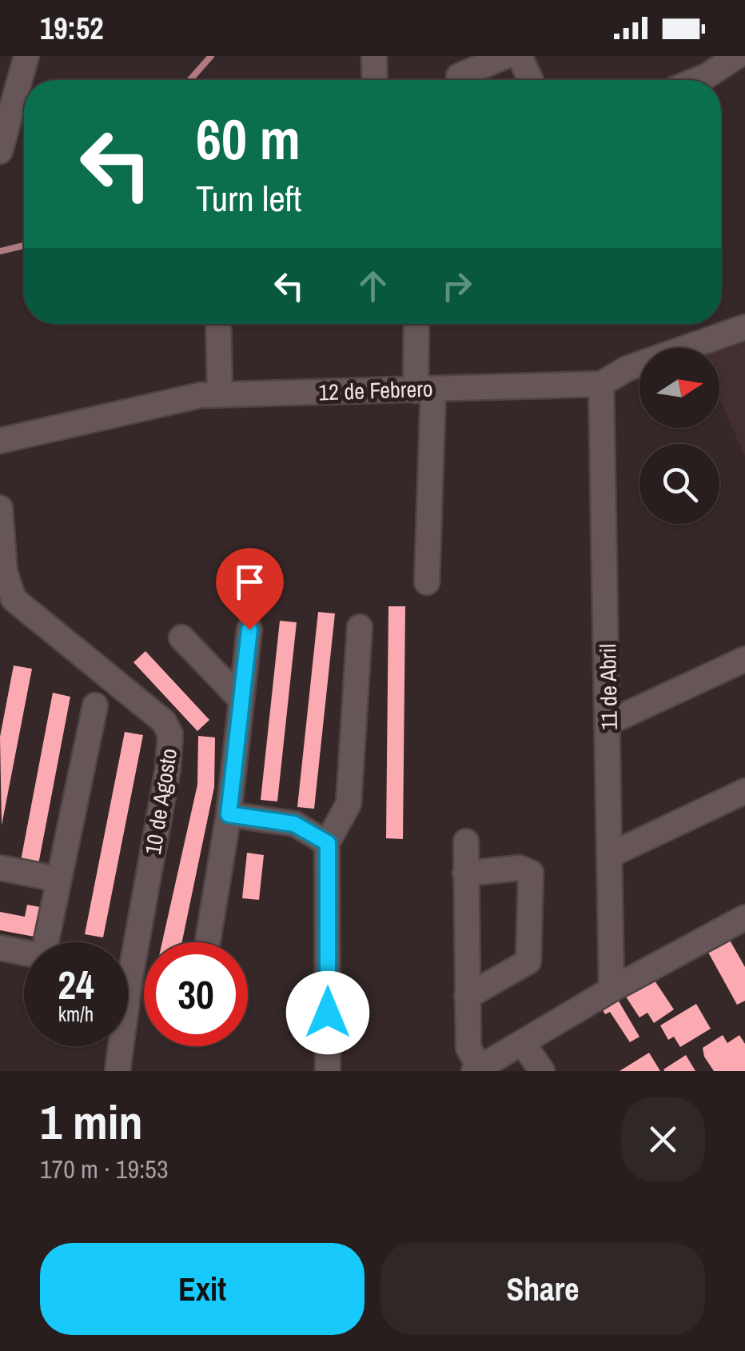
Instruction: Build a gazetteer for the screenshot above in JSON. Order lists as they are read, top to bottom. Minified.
{"streets":{"street":["12 de Febrero","11 de Abril","10 de Agosto"]},"crossings":[["12 de Febrero","11 de Abril"]],"north":"right","page":{"status":"19:52","turn":["60 m","Turn left"],"speed":"24 km/h","limit":"30","heading":["1 min","170 m · 19:53"],"buttons":["Exit","Share"]}}
